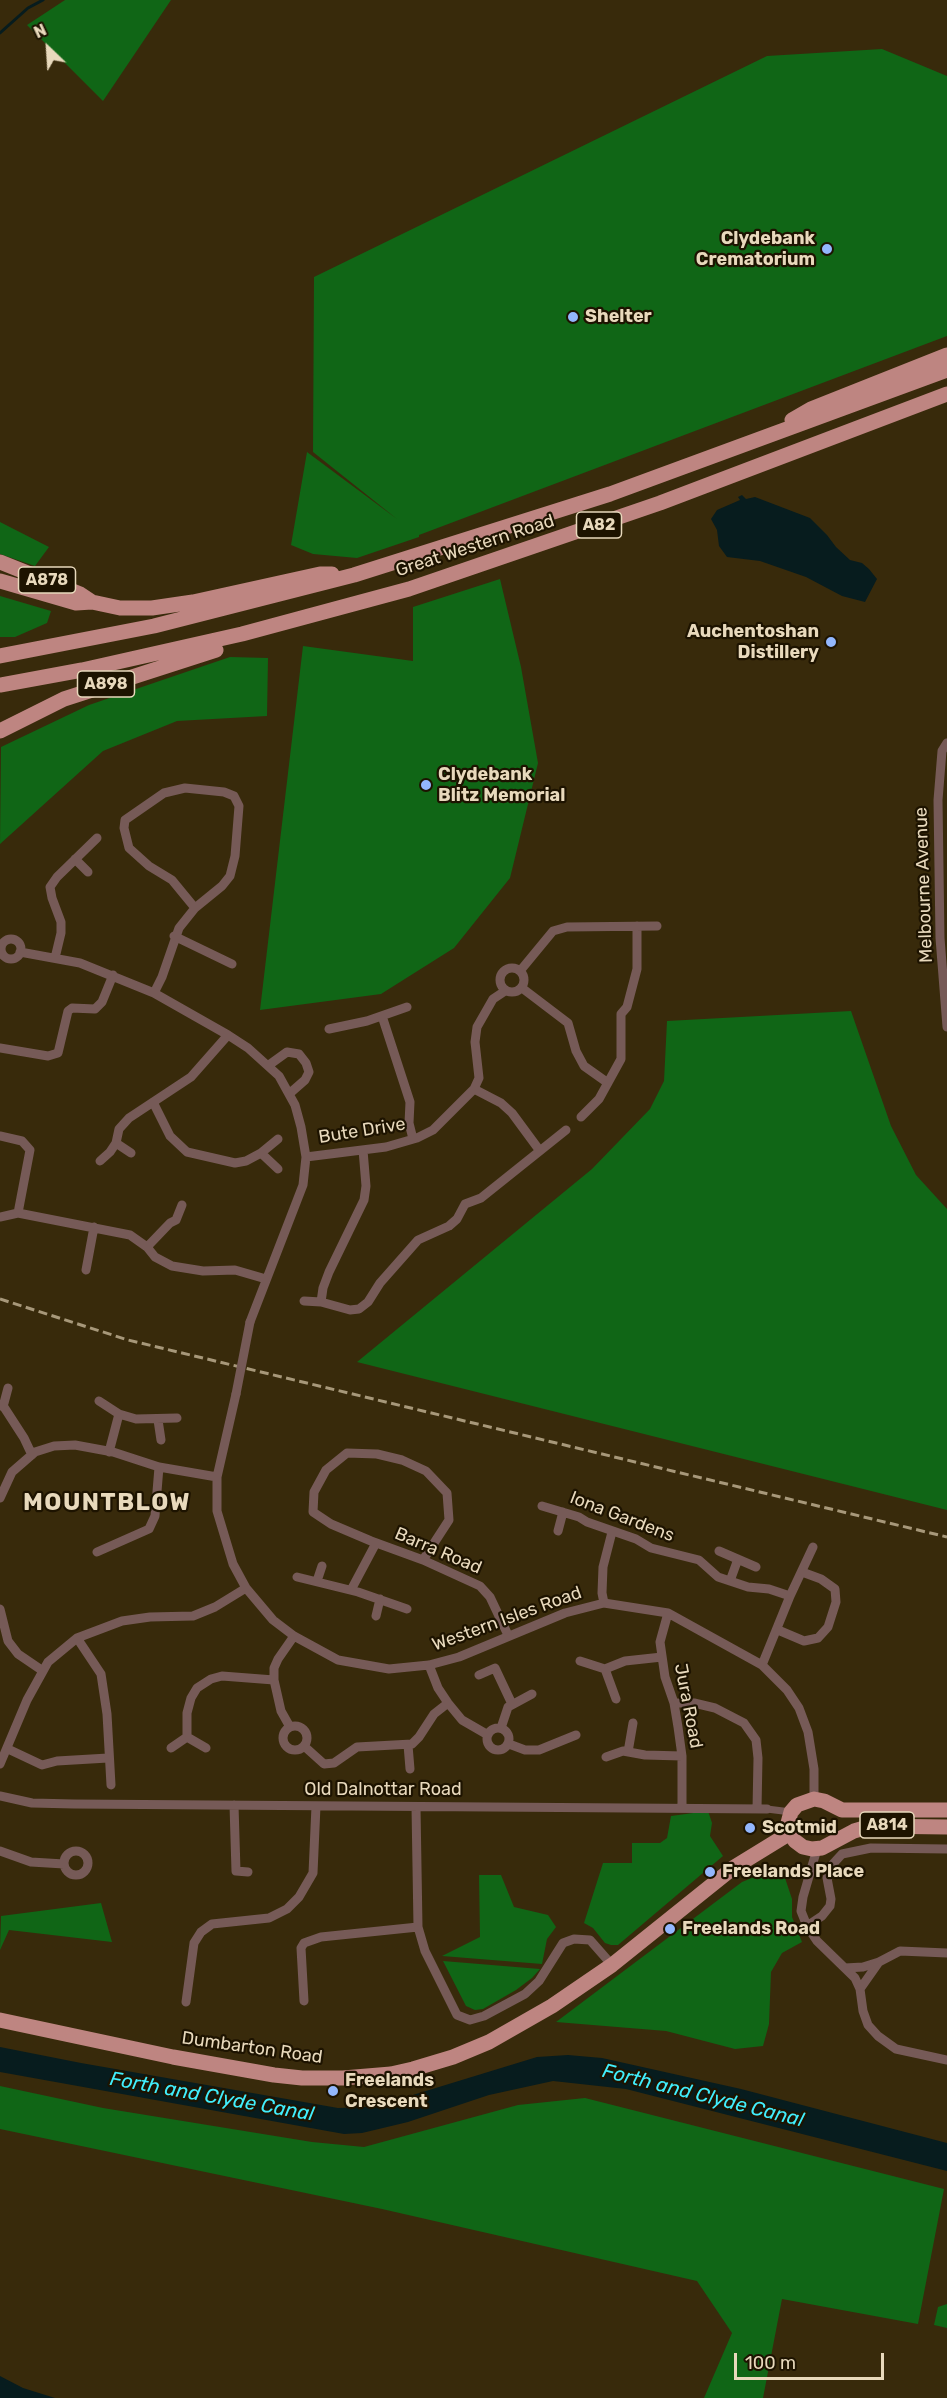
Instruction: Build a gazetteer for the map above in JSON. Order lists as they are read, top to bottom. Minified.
{"streets":{"main road":["A82","Great Western Road","A878","A898","A814","Dumbarton Road"],"street":["Melbourne Avenue","Bute Drive","Iona Gardens","Barra Road","Western Isles Road","Jura Road","Old Dalnottar Road"]},"crossings":[["Great Western Road","A898"],["Bute Drive","Western Isles Road"],["Barra Road","Western Isles Road"],["Western Isles Road","Jura Road"],["Western Isles Road","A814"],["Western Isles Road","Dumbarton Road"],["Jura Road","Old Dalnottar Road"],["A814","Dumbarton Road"]],"districts":["MOUNTBLOW"],"water":["Forth and Clyde Canal"],"places":["Clydebank Crematorium","Shelter","Auchentoshan Distillery","Clydebank Blitz Memorial","Scotmid","Freelands Place","Freelands Road","Freelands Crescent"],"scale_bar":"100 m","north":"top left"}
